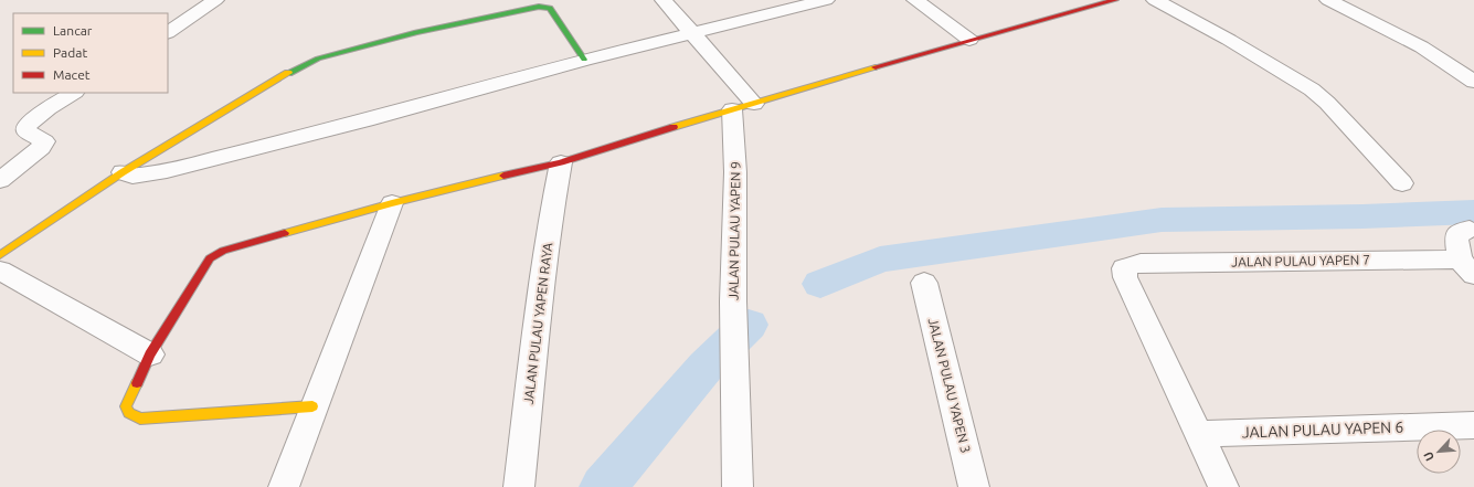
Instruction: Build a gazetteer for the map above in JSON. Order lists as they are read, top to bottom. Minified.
{"streets":{"street":["JALAN PULAU YAPEN 9","JALAN PULAU YAPEN 7","JALAN PULAU YAPEN RAYA","JALAN PULAU YAPEN 3","JALAN PULAU YAPEN 6"]},"crossings":[["JALAN PULAU YAPEN 7","JALAN PULAU YAPEN 6"]],"legend":["Lancar","Padat","Macet"],"north":"bottom left"}
